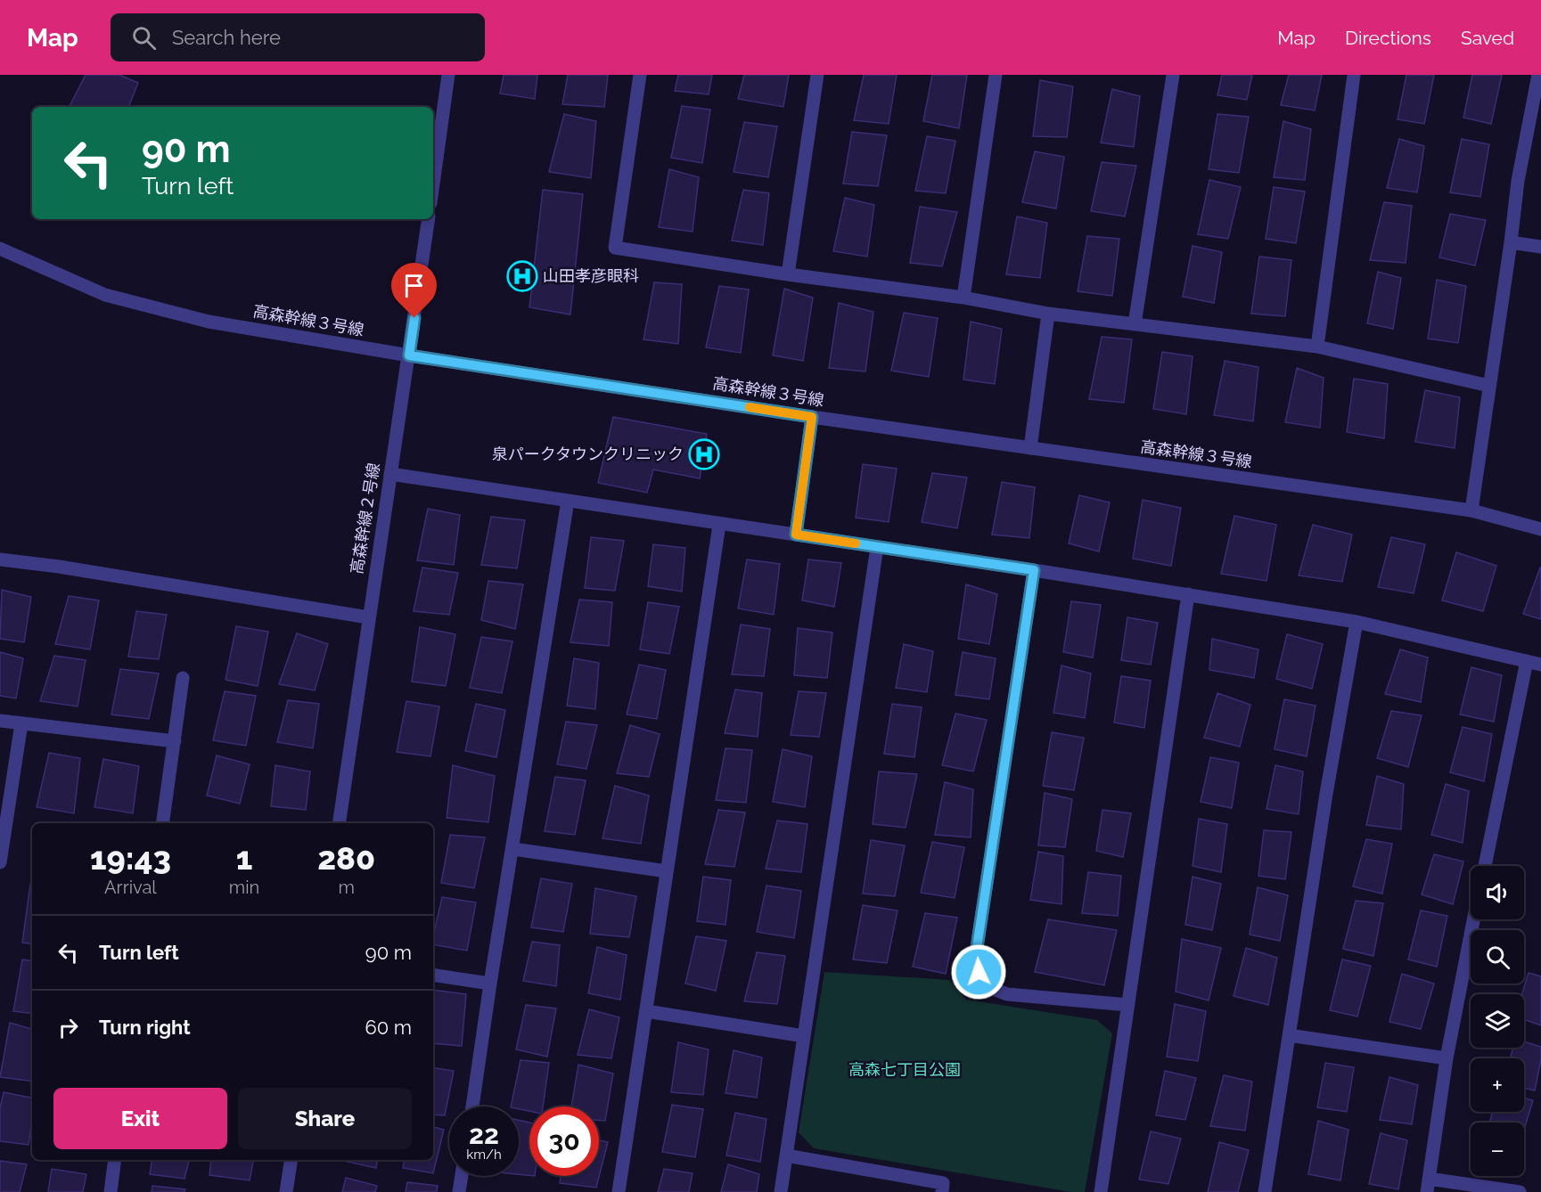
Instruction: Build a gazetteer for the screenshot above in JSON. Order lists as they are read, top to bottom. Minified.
{"streets":{"street":["高森幹線３号線","高森幹線２号線"]},"crossings":[["高森幹線３号線","高森幹線２号線"]],"parks":["高森七丁目公園"],"places":{"hospital":["山田孝彦眼科","泉パークタウンクリニック"]},"page":{"header":"Map","search":"Search here","nav":["Map","Directions","Saved"],"turn":["90 m","Turn left"],"eta":["19:43","Arrival","1","min","280","m"],"map_buttons":["+","−"],"list":[{"name":"Turn left","value":"90 m"},{"name":"Turn right","value":"60 m"}],"buttons":["Exit","Share"],"speed":"22 km/h","limit":"30"}}
